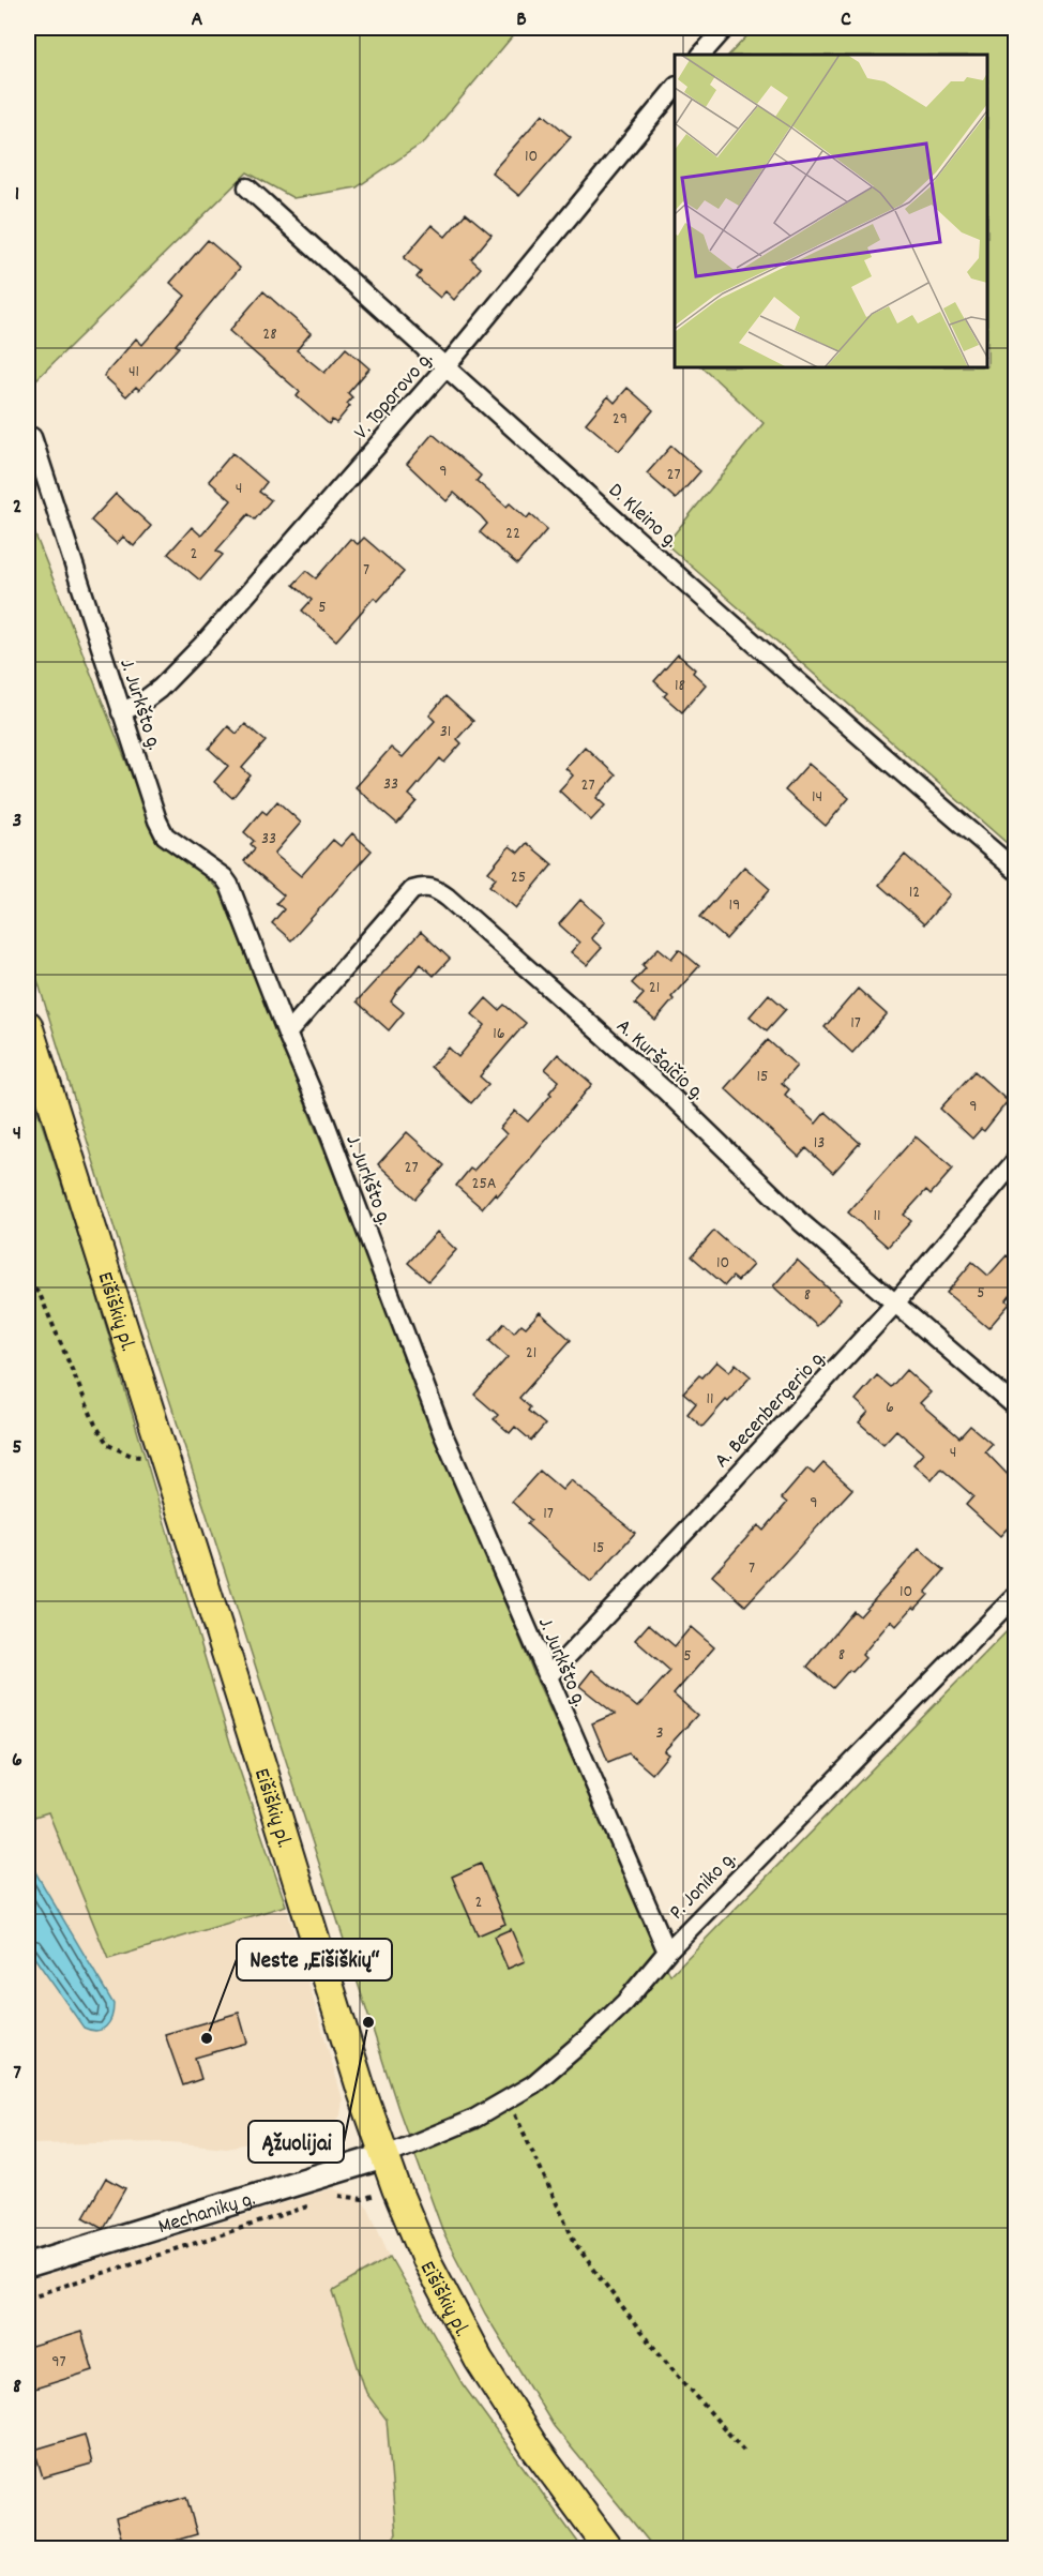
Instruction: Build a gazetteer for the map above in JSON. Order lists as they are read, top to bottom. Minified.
{"streets":{"main road":["Eišiškių pl.","Mechanikų g."],"street":["V. Toporovo g.","D. Kleino g.","J. Jurkšto g.","A. Kuršaičio g.","A. Becenbergerio g.","P. Joniko g."]},"crossings":[["V. Toporovo g.","D. Kleino g."],["V. Toporovo g.","J. Jurkšto g."],["J. Jurkšto g.","A. Kuršaičio g."],["J. Jurkšto g.","A. Becenbergerio g."],["J. Jurkšto g.","P. Joniko g."],["A. Kuršaičio g.","A. Becenbergerio g."],["Eišiškių pl.","P. Joniko g."],["Eišiškių pl.","Mechanikų g."],["P. Joniko g.","Mechanikų g."]],"places":["Ąžuolijai","Neste „Eišiškių“"],"house_numbers":["10","28","41","29","9","27","4","22","2","7","5","18","31","33","27","14","33","25","12","19","21","17","16","15","9","13","27","25A","11","10","5","8","21","11","6","4","9","17","15","7","10","8","5","3","2","97"],"grid":{"columns":["A","B","C"],"rows":["1","2","3","4","5","6","7","8"]}}
